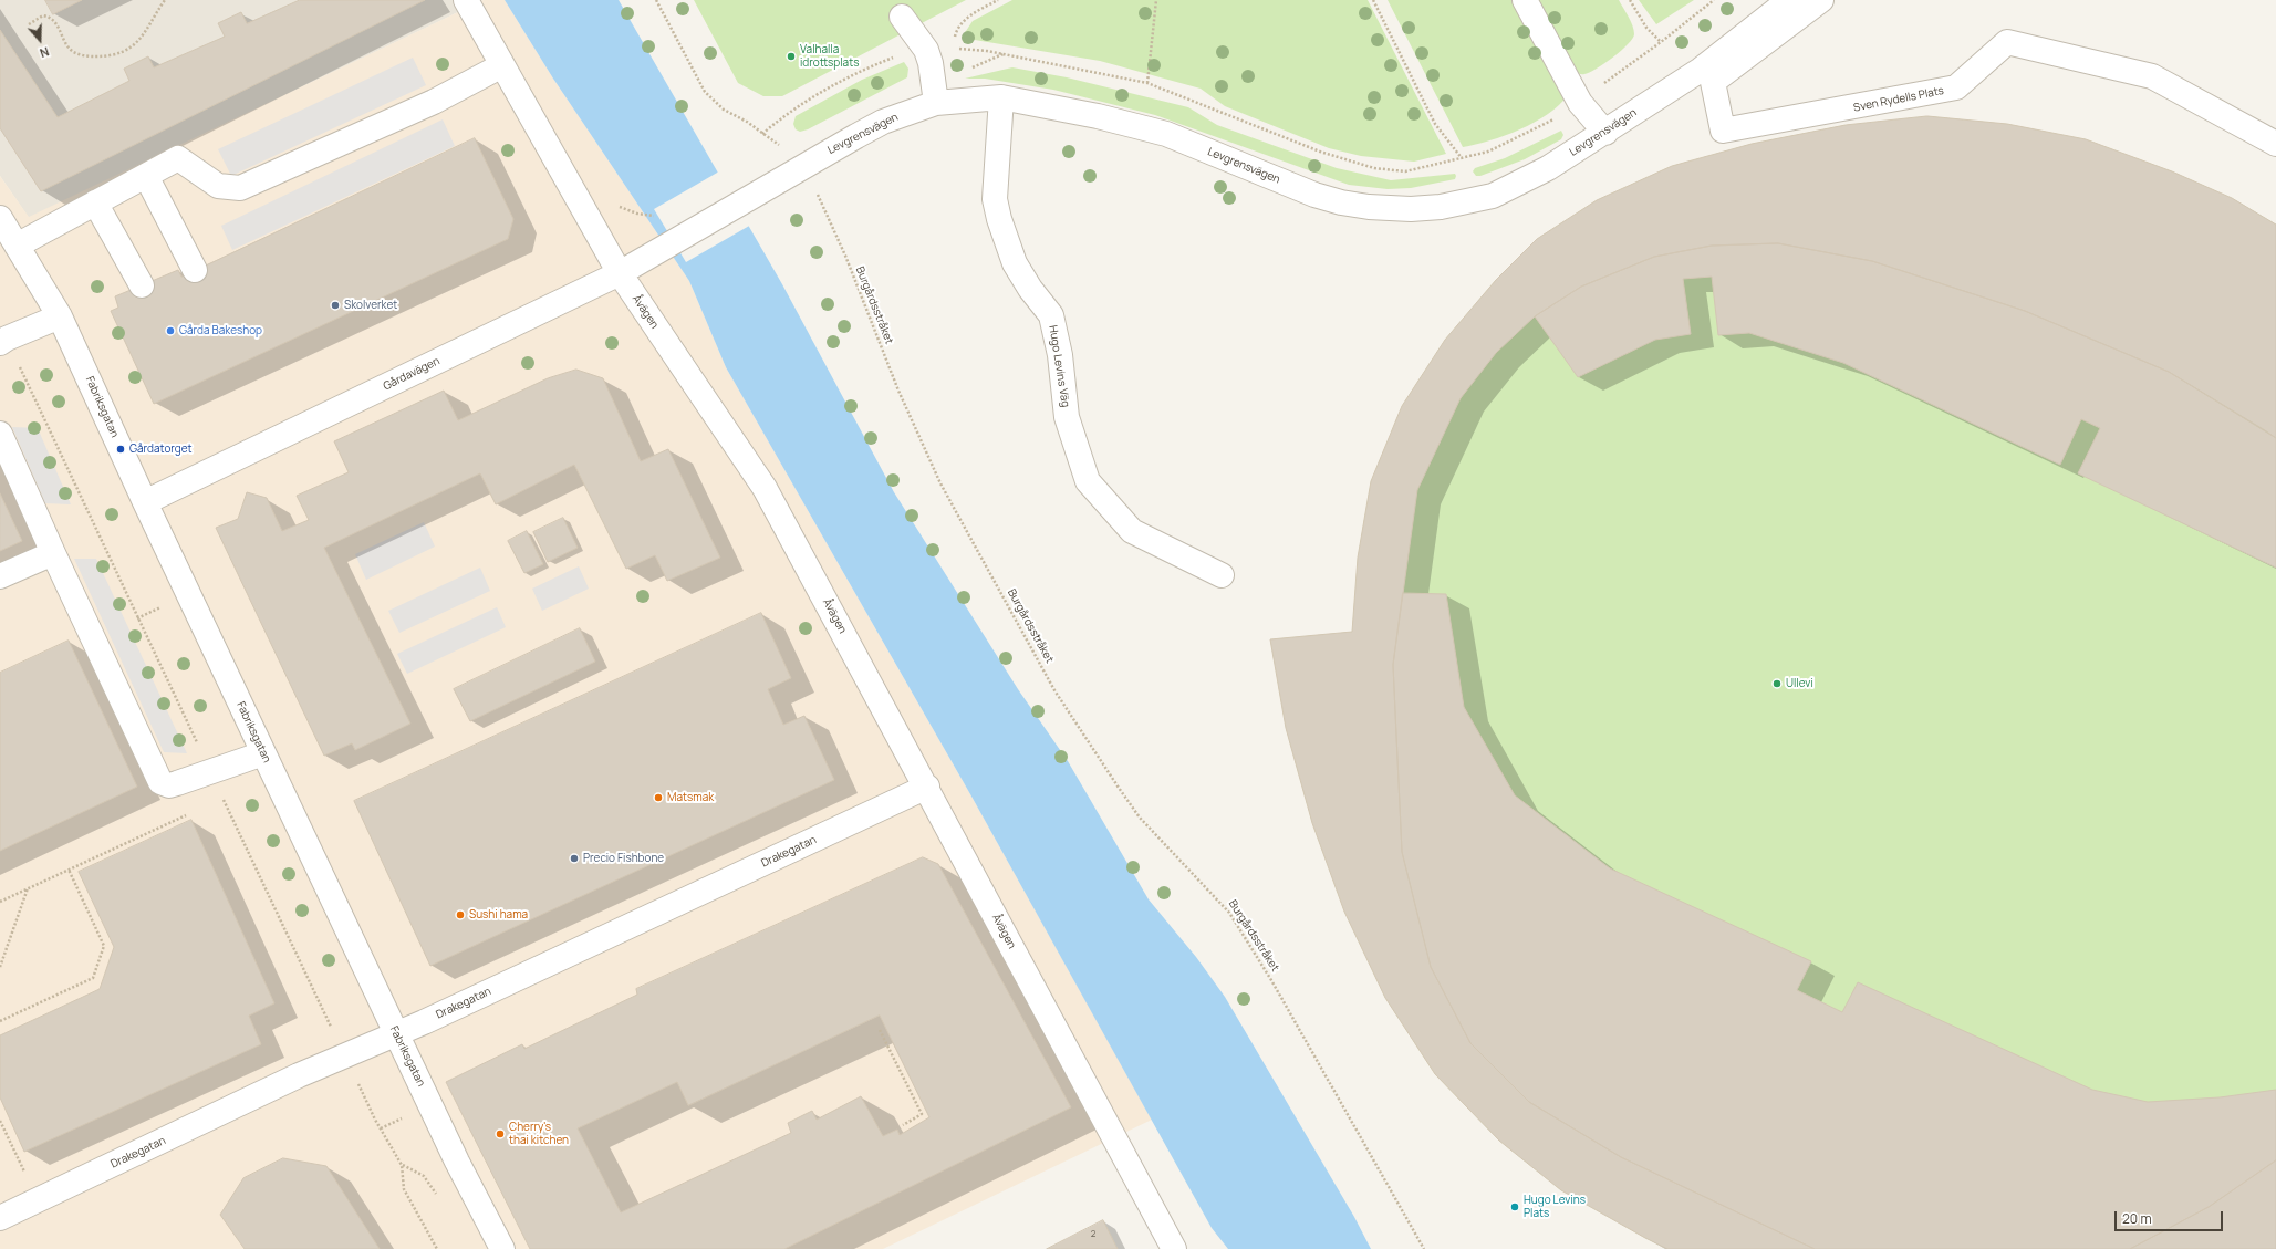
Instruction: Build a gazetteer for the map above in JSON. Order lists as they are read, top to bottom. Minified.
{"streets":{"street":["Sven Rydells Plats","Levgrensvägen","Åvägen","Hugo Levins Väg","Gårdavägen","Fabriksgatan","Drakegatan"],"path":["Burgårdsstråket"]},"crossings":[["Levgrensvägen","Burgårdsstråket"],["Levgrensvägen","Hugo Levins Väg"],["Levgrensvägen","Gårdavägen"],["Åvägen","Gårdavägen"],["Åvägen","Drakegatan"],["Gårdavägen","Fabriksgatan"],["Fabriksgatan","Drakegatan"]],"places":["Valhalla idrottsplats","Skolverket","Gårda Bakeshop","Gårdatorget","Ullevi","Matsmak","Precio Fishbone","Sushi hama","Cherry's thai kitchen","Hugo Levins Plats"],"house_numbers":["2"],"scale_bar":"20 m","north":"bottom"}
